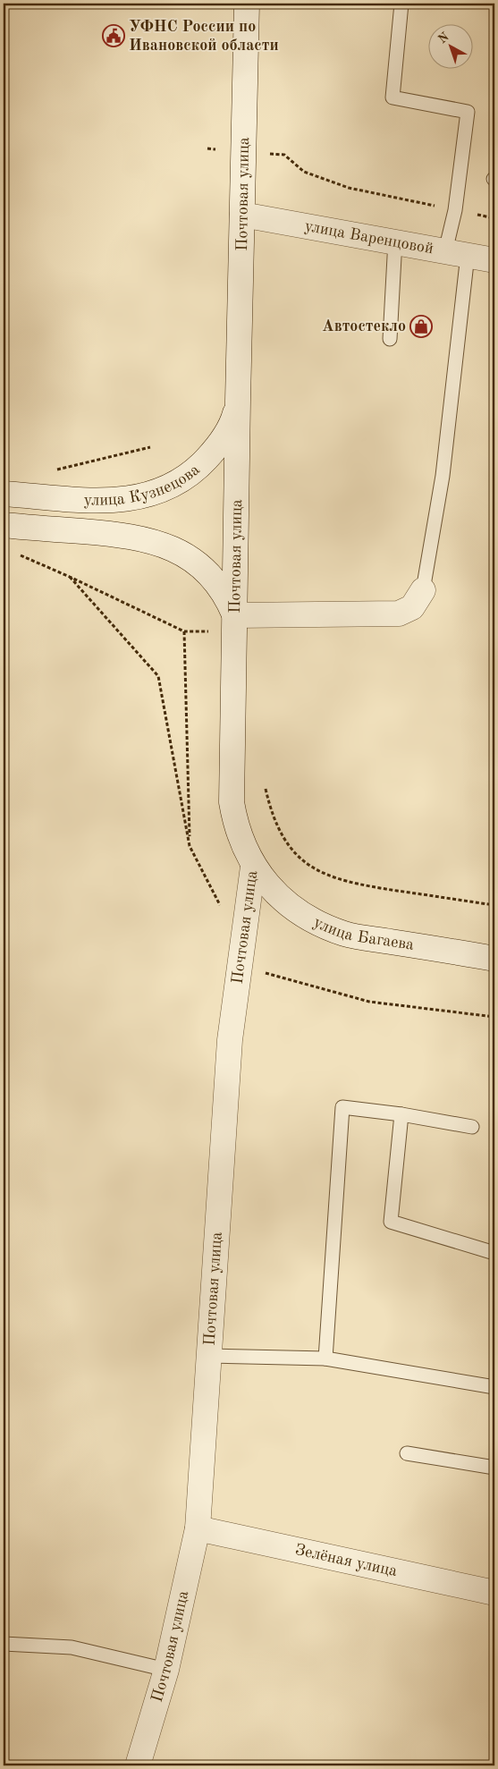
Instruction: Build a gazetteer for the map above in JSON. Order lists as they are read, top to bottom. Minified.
{"streets":{"main road":["Почтовая улица","улица Варенцовой","улица Кузнецова","улица Багаева","Зелёная улица"]},"crossings":[["Почтовая улица","улица Варенцовой"],["Почтовая улица","улица Кузнецова"],["Почтовая улица","улица Багаева"],["Почтовая улица","Зелёная улица"]],"places":{"public building":["УФНС России по Ивановской области"],"shop":["Автостекло"]},"north":"top left"}
